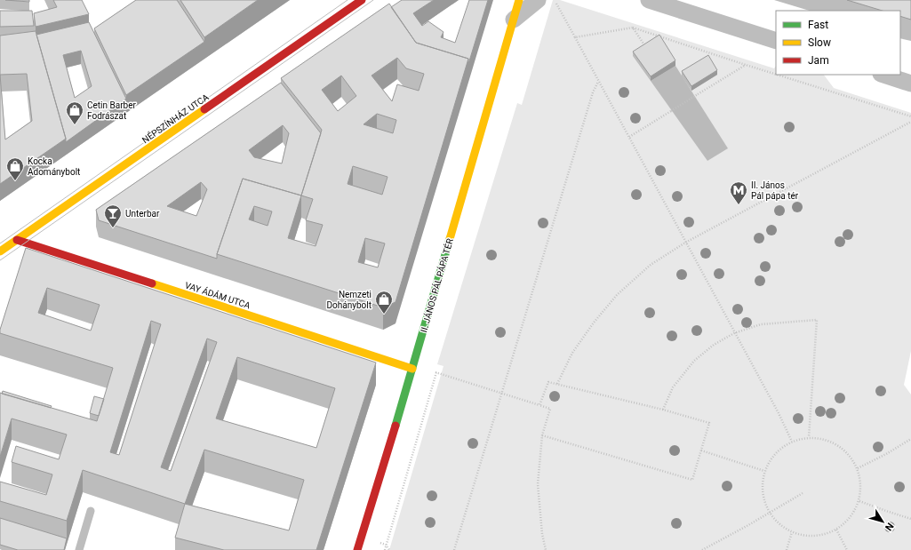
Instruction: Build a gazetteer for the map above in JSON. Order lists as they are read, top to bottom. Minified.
{"streets":{"street":["NÉPSZÍNHÁZ UTCA","II. JÁNOS PÁL PÁPA TÉR","VAY ÁDÁM UTCA"]},"crossings":[["NÉPSZÍNHÁZ UTCA","VAY ÁDÁM UTCA"],["II. JÁNOS PÁL PÁPA TÉR","VAY ÁDÁM UTCA"]],"places":{"shop":["Cetin Barber Fodrászat","Kocka Adománybolt","Nemzeti Dohánybolt"],"metro station":["II. János Pál pápa tér"],"bar":["Unterbar"]},"legend":["Fast","Slow","Jam"],"north":"bottom right"}
